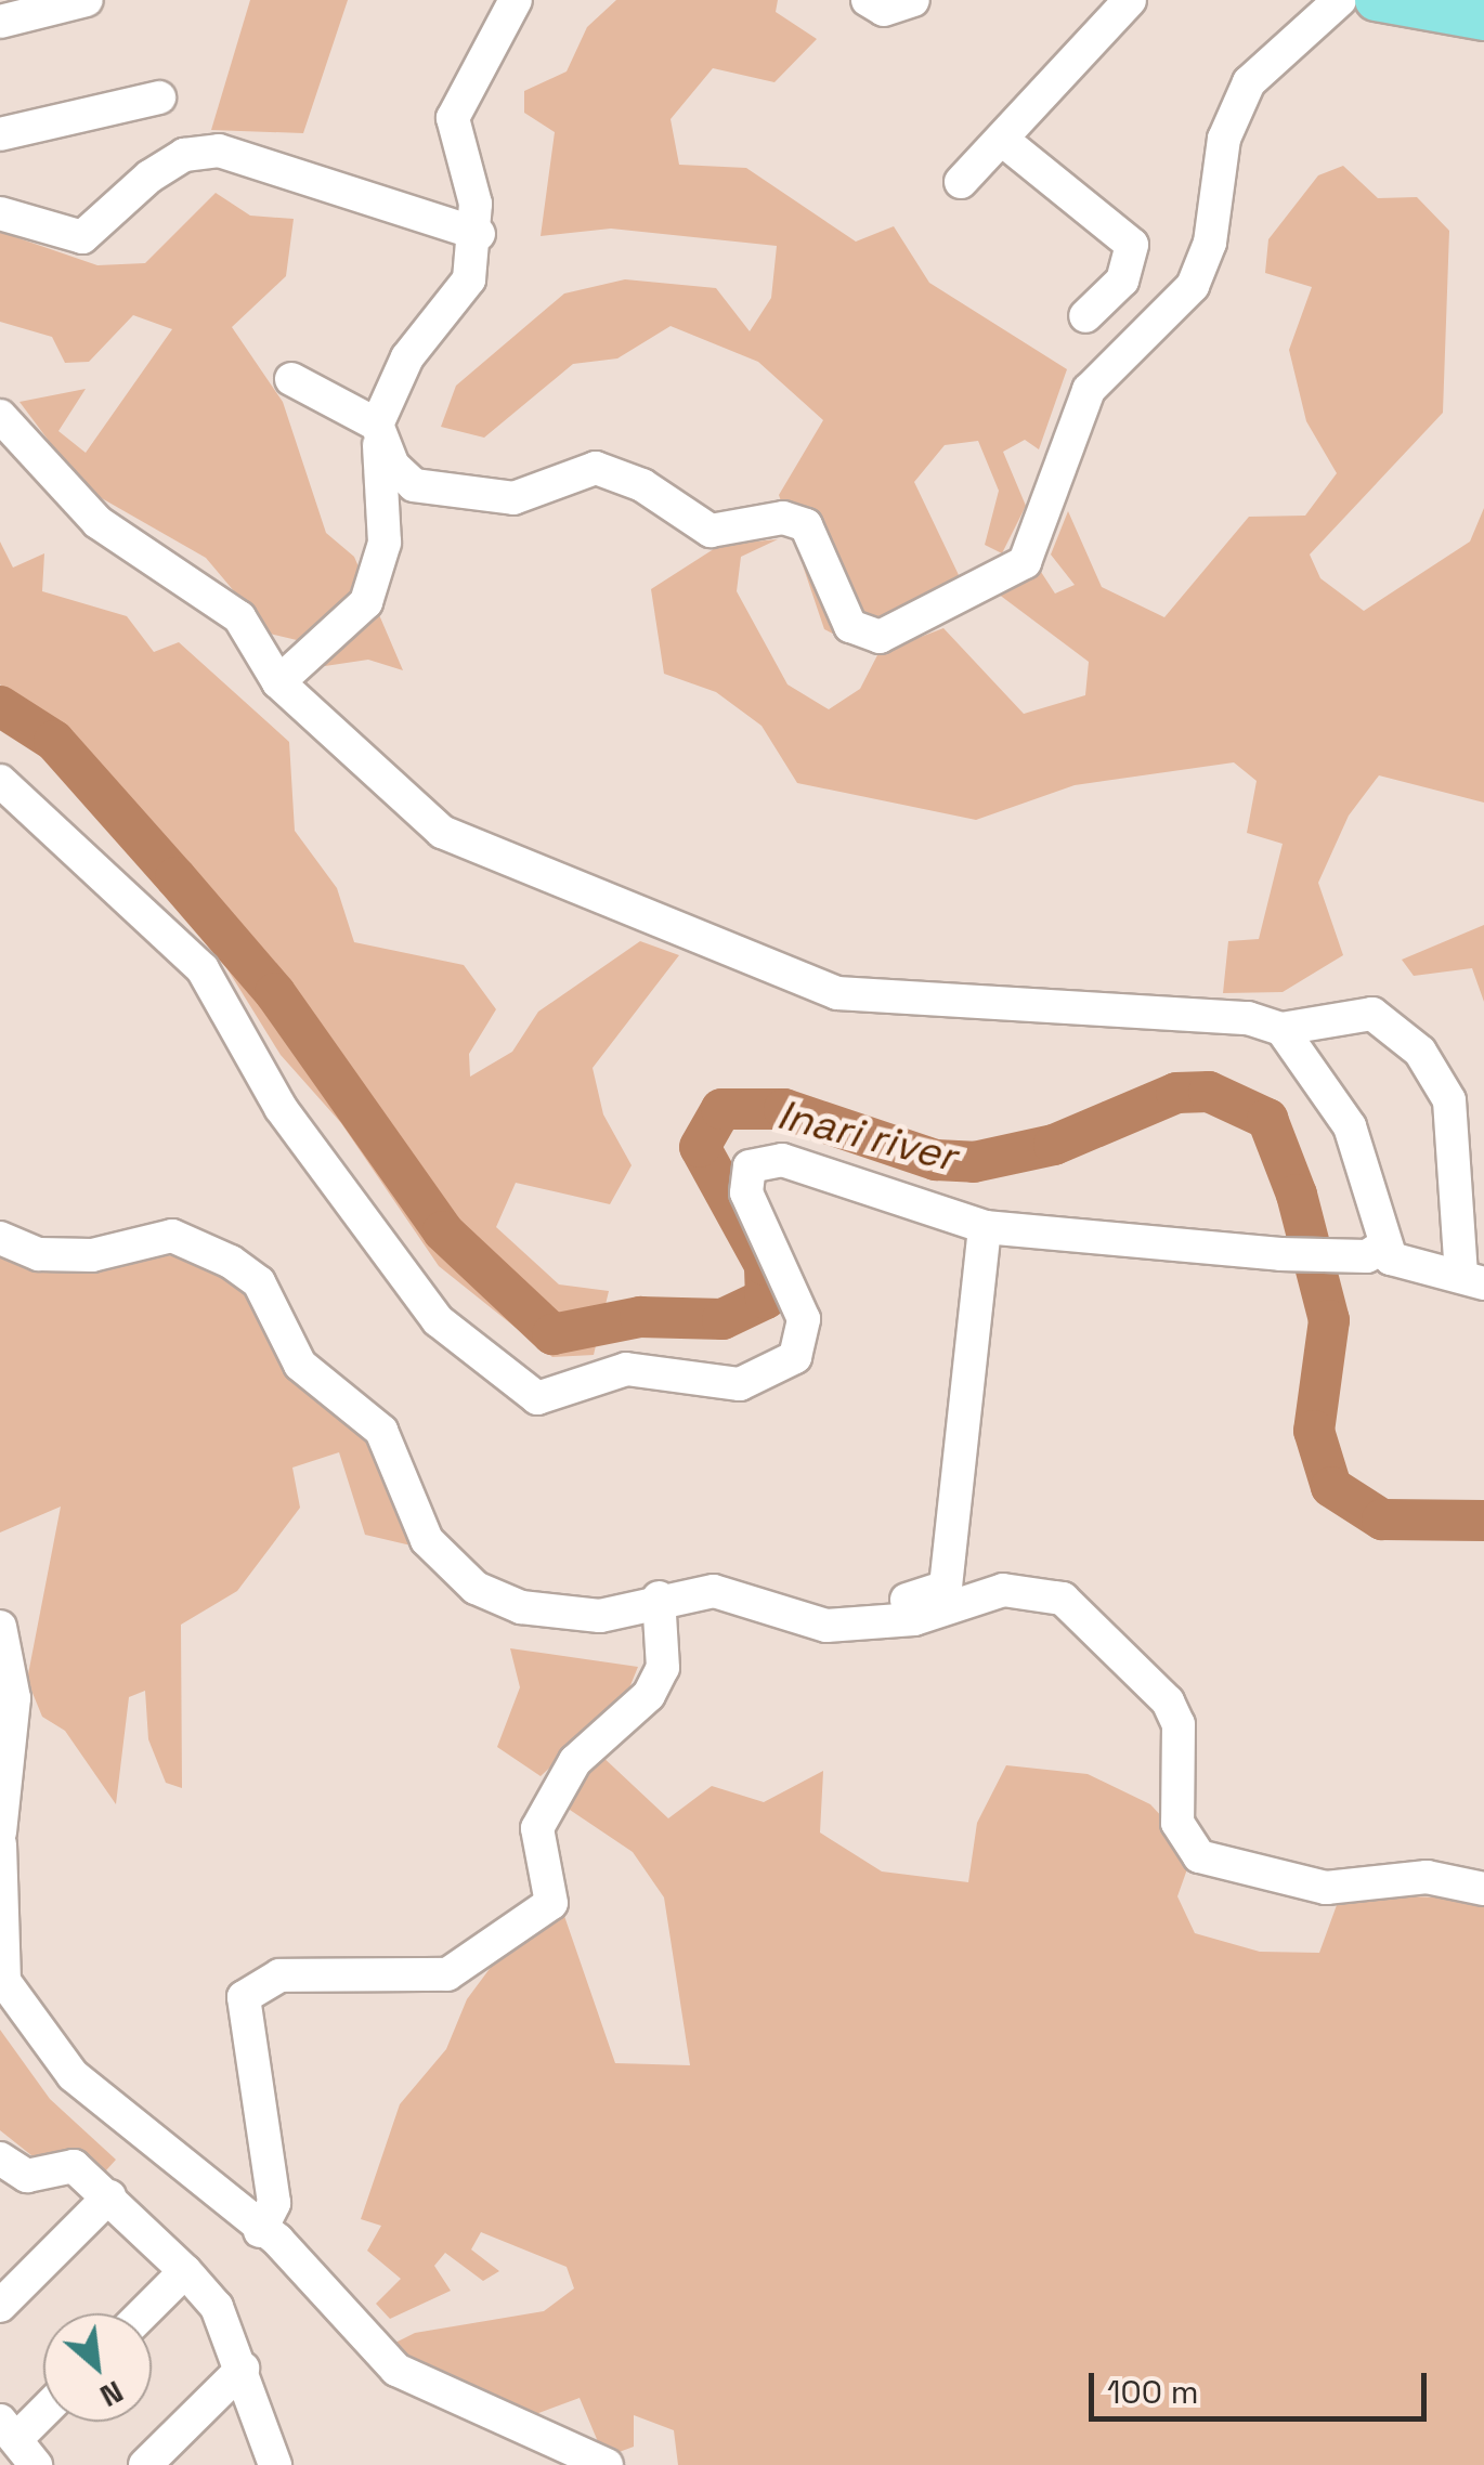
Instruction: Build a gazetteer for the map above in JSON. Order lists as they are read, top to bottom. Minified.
{"water":["Inari river"],"scale_bar":"100 m","north":"bottom right"}
